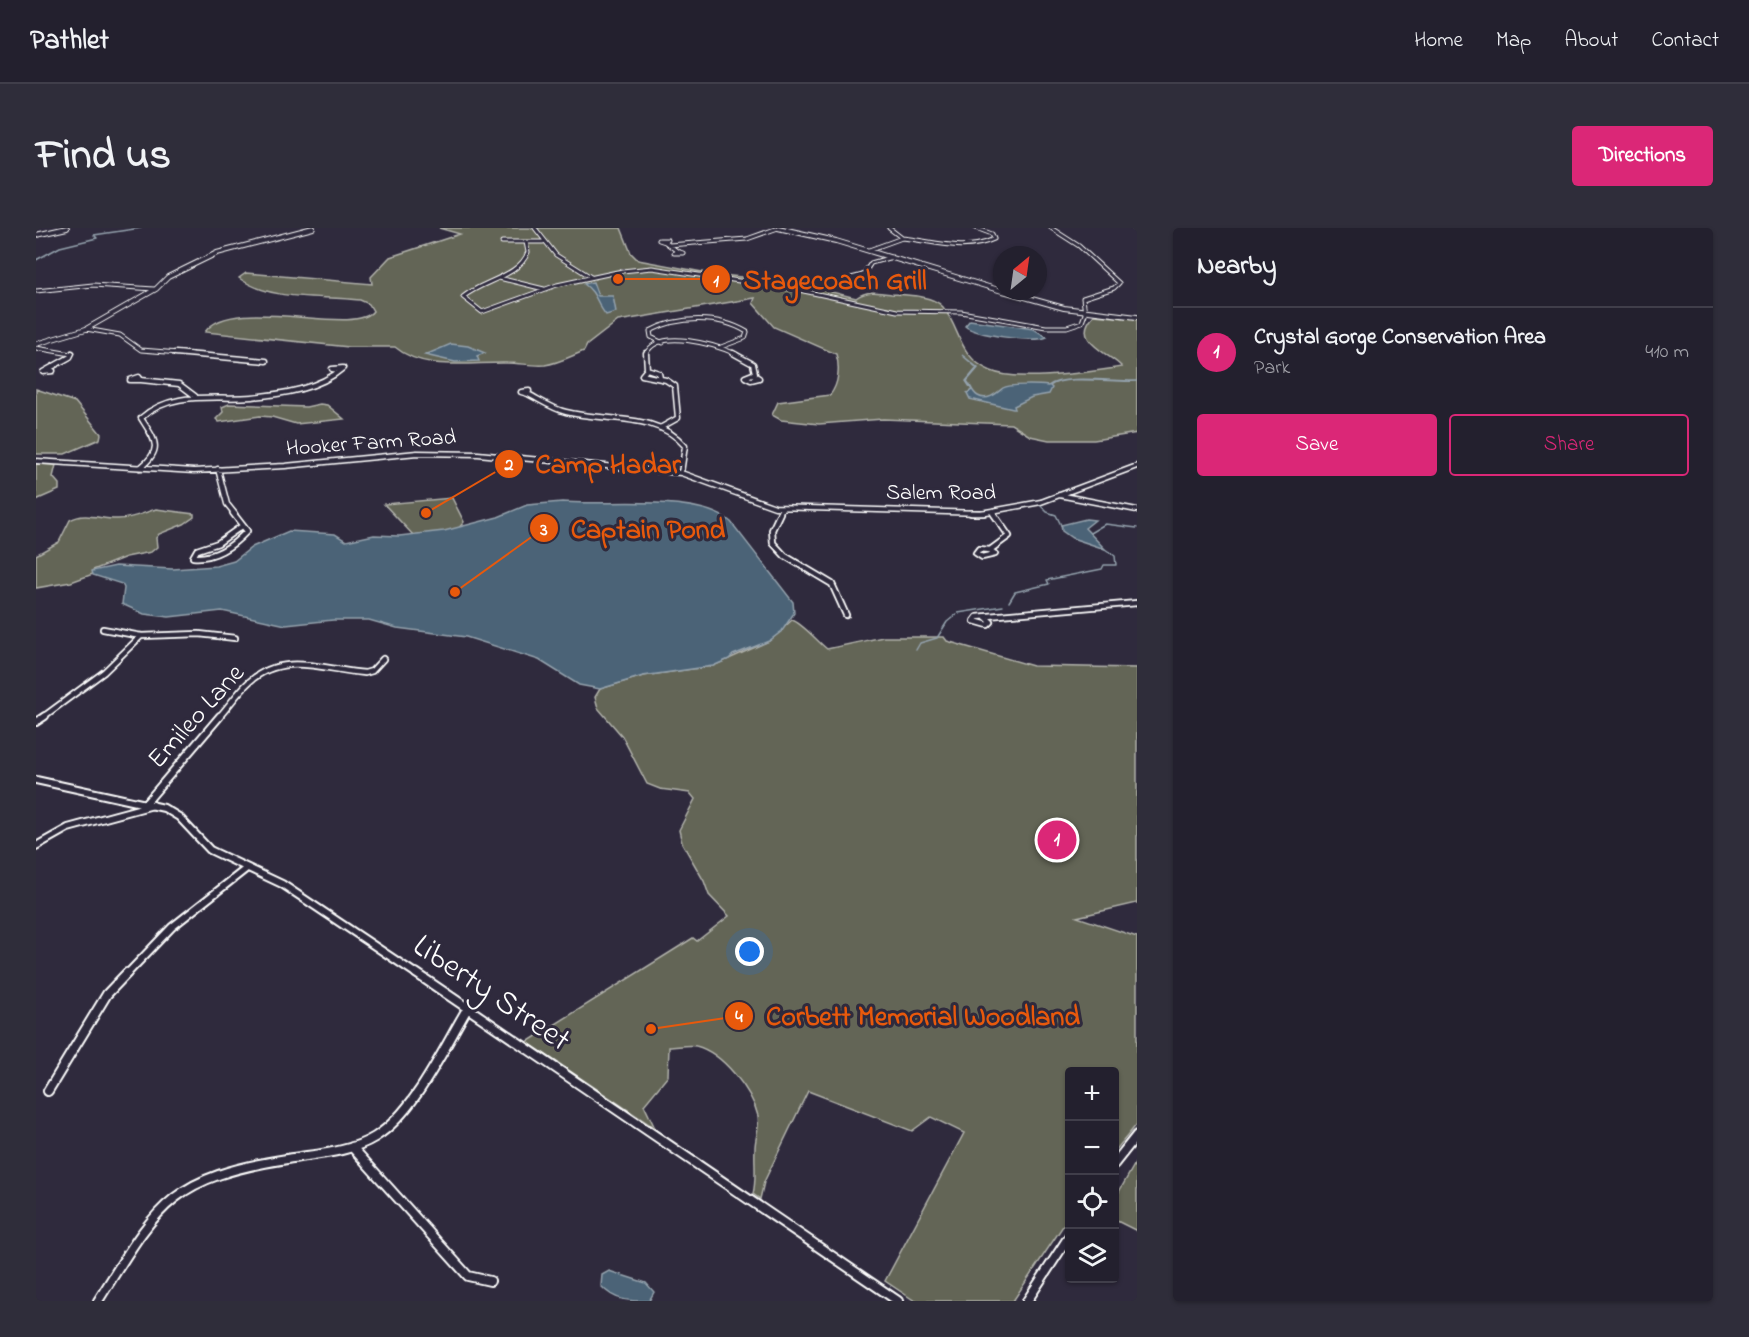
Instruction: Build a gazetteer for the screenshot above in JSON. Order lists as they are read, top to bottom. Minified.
{"streets":{"street":["Hooker Farm Road","Salem Road","Emileo Lane","Liberty Street"]},"crossings":[["Hooker Farm Road","Salem Road"],["Emileo Lane","Liberty Street"]],"places":["Stagecoach Grill","Camp Hadar","Captain Pond","Corbett Memorial Woodland"],"north":"top right","page":{"header":"Pathlet","nav":["Home","Map","About","Contact"],"title":"Find us","buttons":["Directions",["Save","Share"]],"heading":"Nearby","list":[{"mark":"1","name":"Crystal Gorge Conservation Area","note":"Park","value":"410 m"}],"pins":"1","map_buttons":["+","−"]}}
